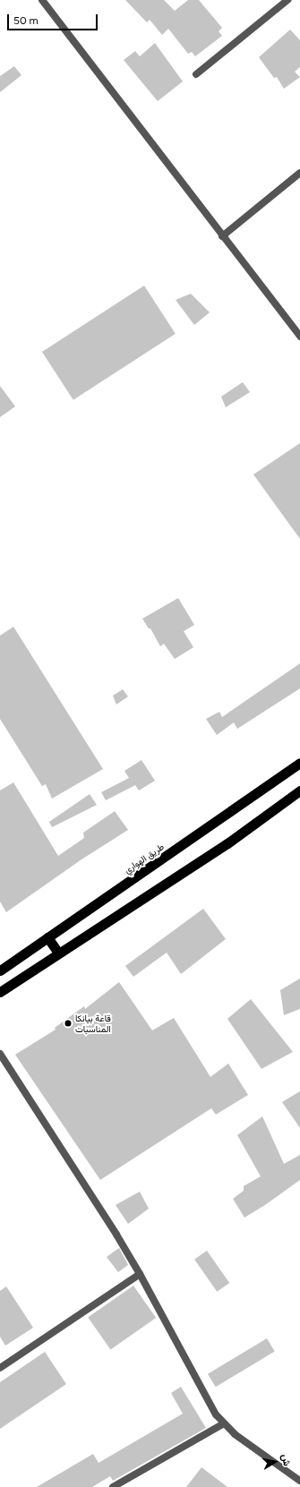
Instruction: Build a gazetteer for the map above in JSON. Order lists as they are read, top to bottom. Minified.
{"streets":{"highway":["طريق الهواري"]},"places":["قاعة بيانكا المناسبات"],"scale_bar":"50 m","north":"right"}
